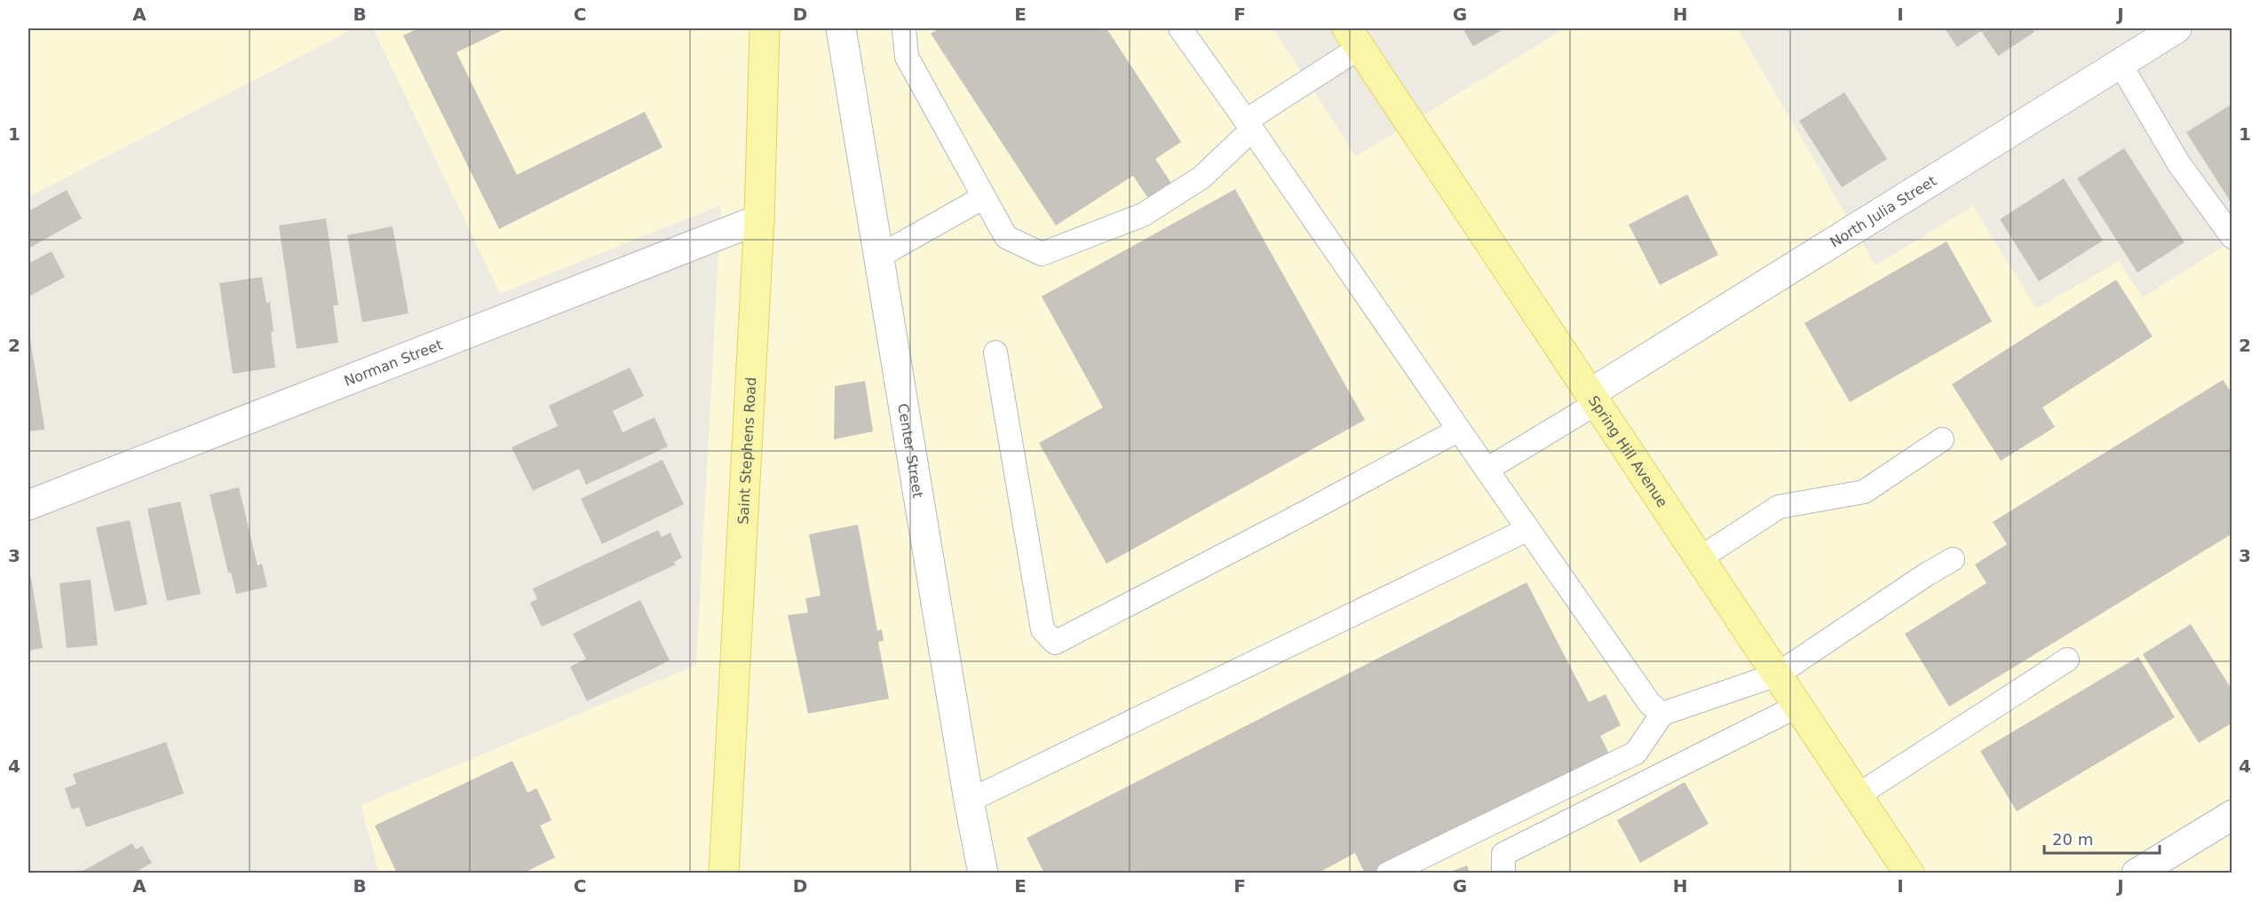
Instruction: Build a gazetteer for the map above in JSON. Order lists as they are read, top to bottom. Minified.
{"streets":{"main road":["Saint Stephens Road","Spring Hill Avenue"],"street":["North Julia Street","Norman Street","Center Street"]},"crossings":[["North Julia Street","Spring Hill Avenue"],["Norman Street","Saint Stephens Road"]],"scale_bar":"20 m","grid":{"columns":["A","B","C","D","E","F","G","H","I","J"],"rows":["1","2","3","4"]}}
